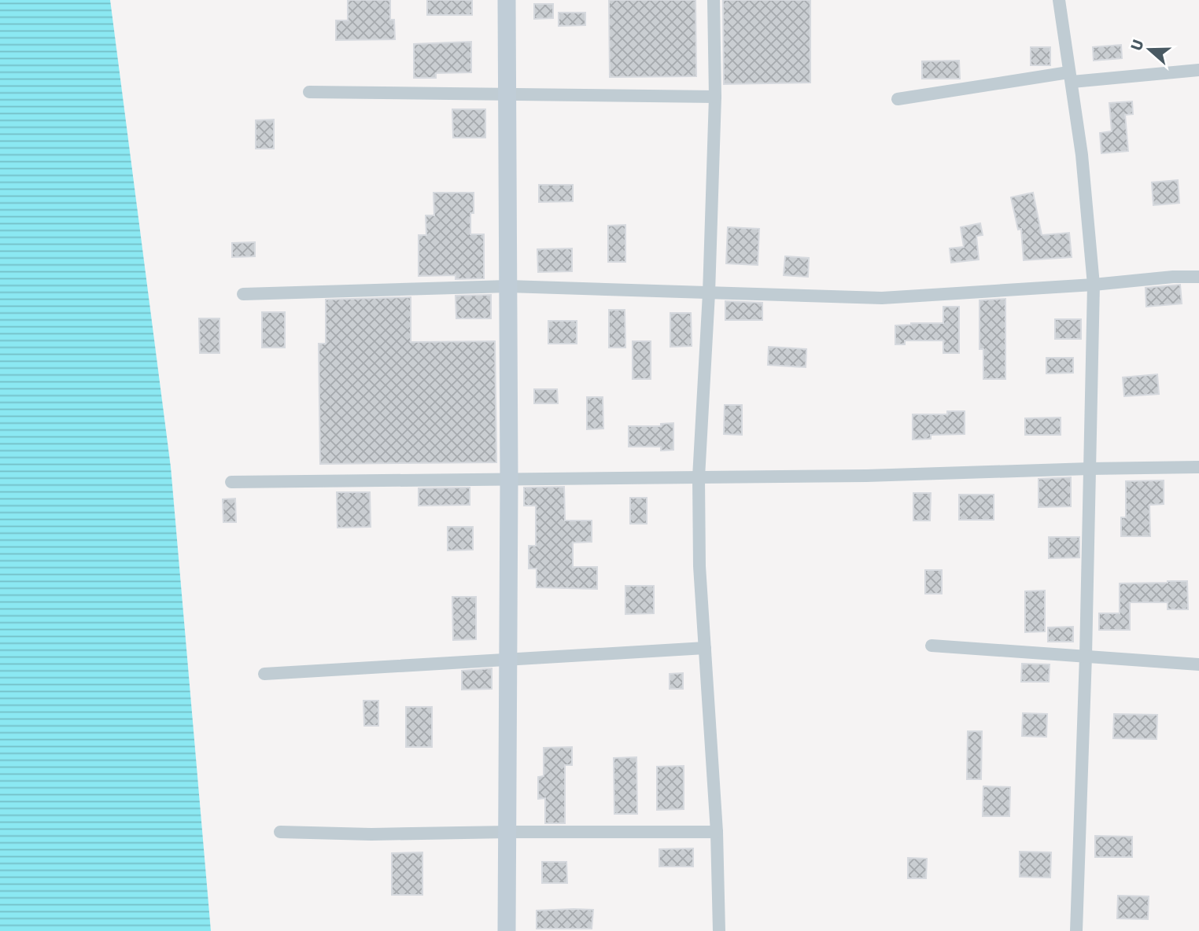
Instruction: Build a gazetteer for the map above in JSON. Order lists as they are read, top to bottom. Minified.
{"north":"left"}
